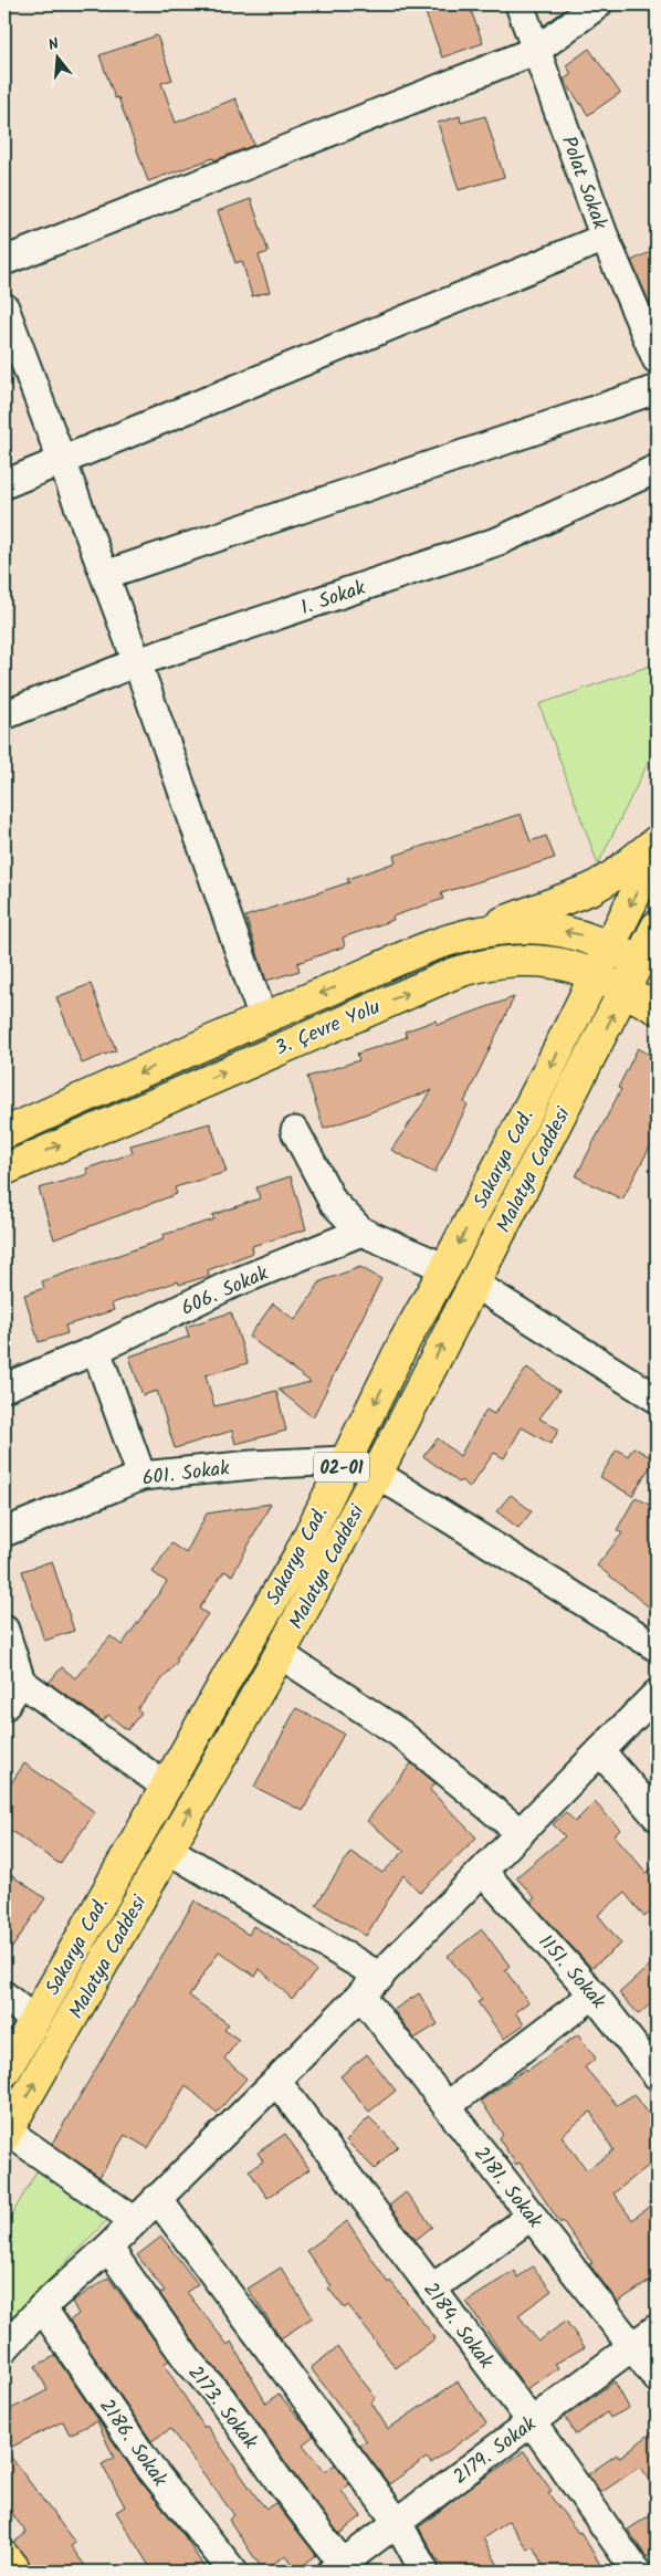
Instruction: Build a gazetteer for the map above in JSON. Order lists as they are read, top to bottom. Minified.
{"streets":{"main road":["3. Çevre Yolu","Sakarya Cad.","Malatya Caddesi","02-01"],"street":["Polat Sokak","1. Sokak","606. Sokak","601. Sokak","1151. Sokak","2181. Sokak","2184. Sokak","2173. Sokak","2186. Sokak","2179. Sokak"]},"crossings":[["3. Çevre Yolu","Sakarya Cad."],["3. Çevre Yolu","Malatya Caddesi"],["Sakarya Cad.","601. Sokak"],["2181. Sokak","2179. Sokak"],["2184. Sokak","2179. Sokak"],["2173. Sokak","2179. Sokak"]],"one_way":["Sakarya Cad.","Malatya Caddesi"],"north":"top"}
